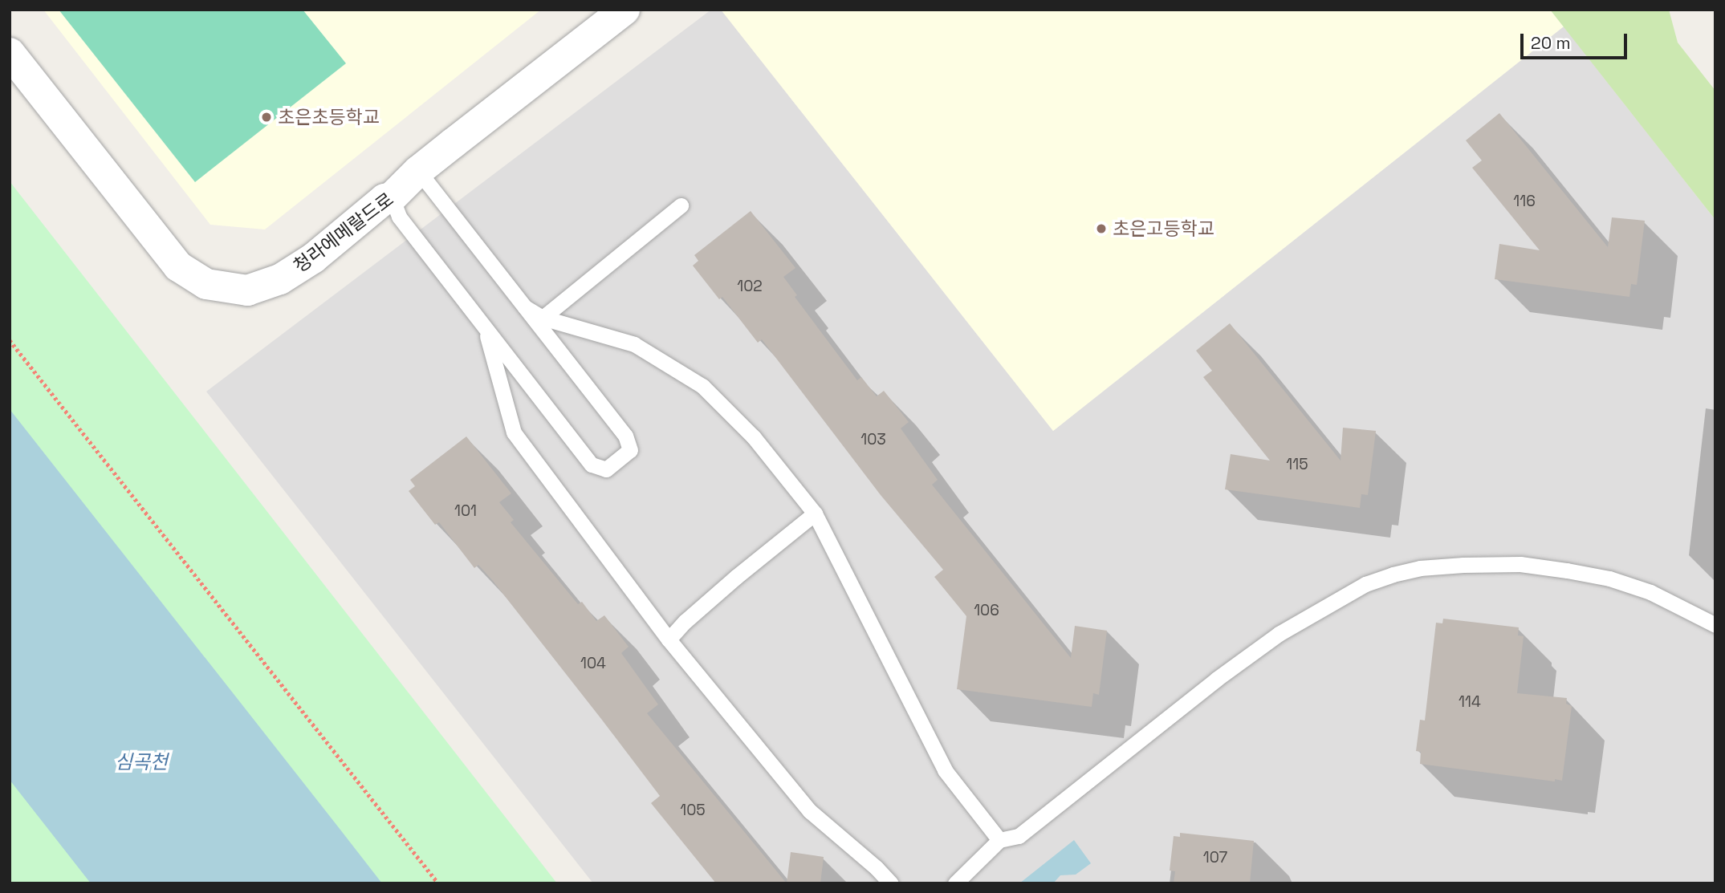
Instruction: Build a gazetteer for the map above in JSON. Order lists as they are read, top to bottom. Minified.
{"streets":{"street":["청라에메랄드로"]},"water":["심곡천"],"places":["초은초등학교","초은고등학교"],"house_numbers":["116","102","103","115","101","106","104","114","105","107"],"scale_bar":"20 m"}
